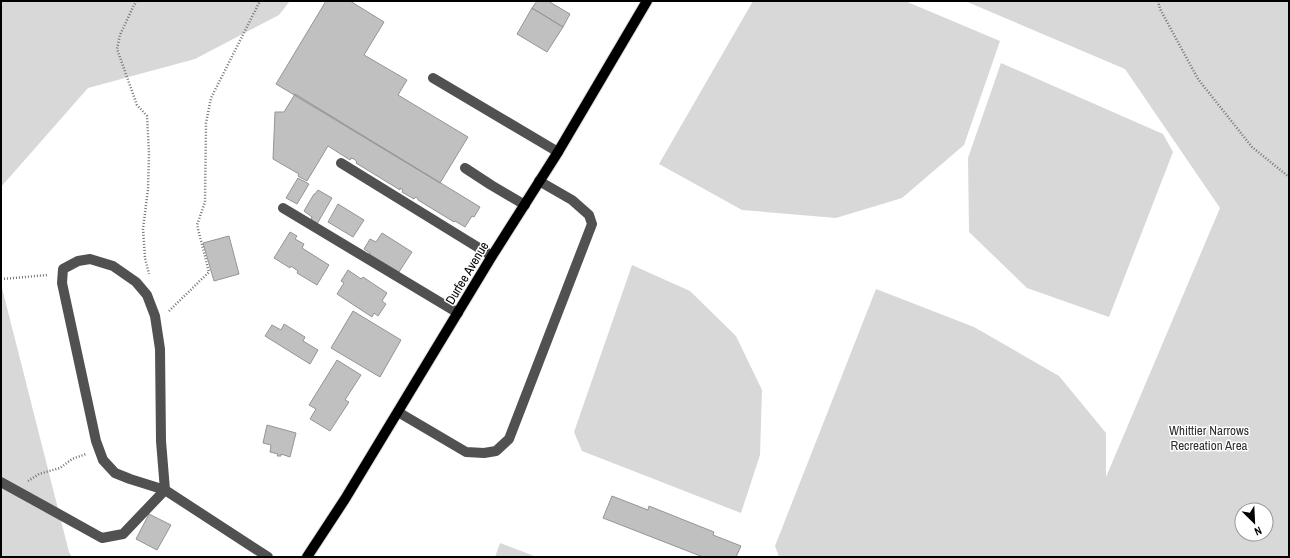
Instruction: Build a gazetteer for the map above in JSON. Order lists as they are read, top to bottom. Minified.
{"streets":{"main road":["Durfee Avenue"]},"parks":["Whittier Narrows Recreation Area"],"north":"bottom right"}
